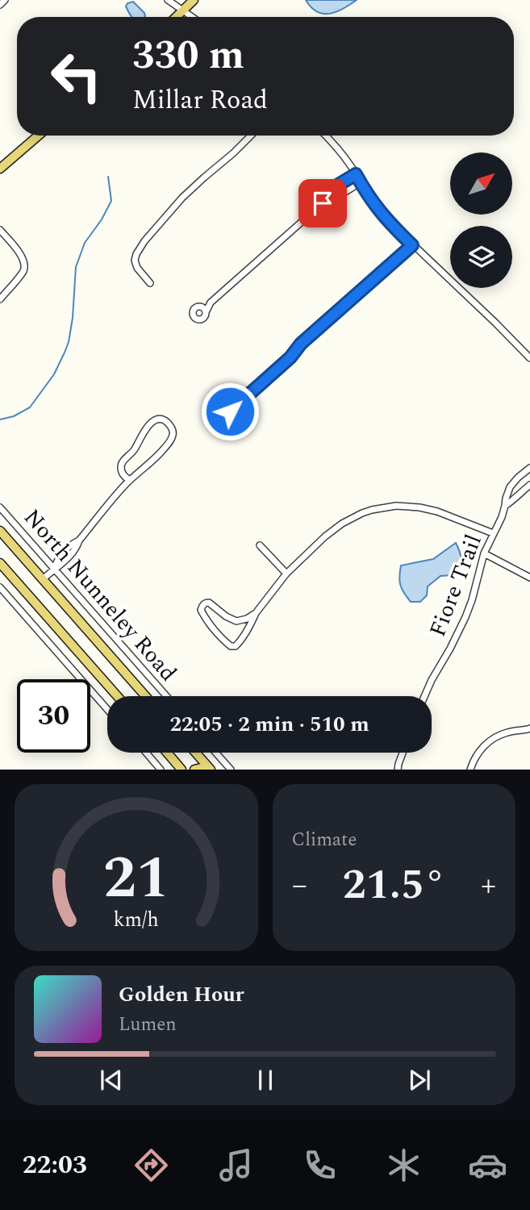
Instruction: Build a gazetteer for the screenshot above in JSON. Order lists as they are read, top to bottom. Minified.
{"streets":{"street":["Fiore Trail","North Nunneley Road"]},"north":"top right","page":{"turn":["330 m","Millar Road"],"limit":"30","trip":"22:05 · 2 min · 510 m","tile":"Climate","heat":["−","21.5°","+"],"song":["Golden Hour","Lumen"],"tabs":"22:03","gauge":["21","km/h"]}}
